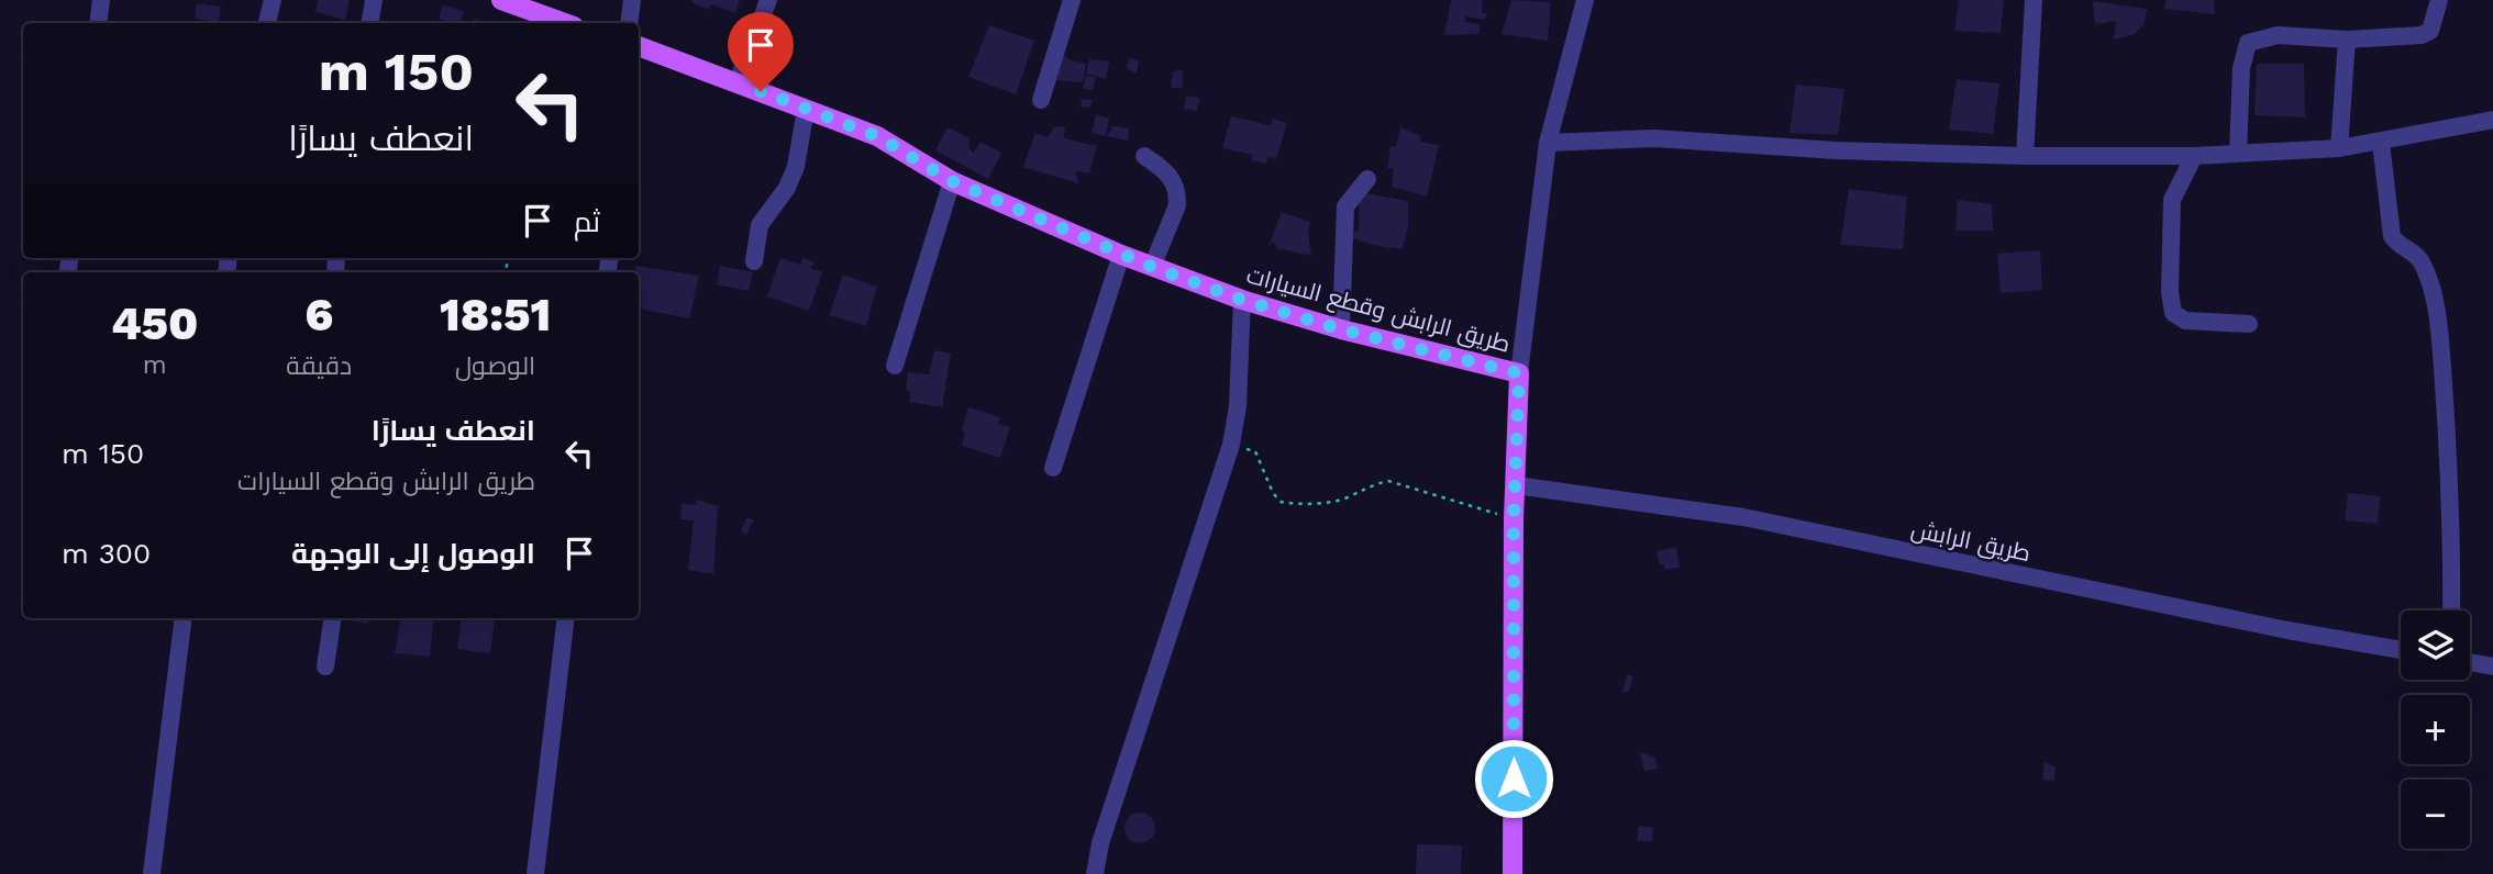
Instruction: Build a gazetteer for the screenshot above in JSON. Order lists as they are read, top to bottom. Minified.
{"streets":{"main road":["طريق الرابش وقطع السيارات"],"street":["طريق الرابش"]},"crossings":[["طريق الرابش وقطع السيارات","طريق الرابش"]],"page":{"turn":["150 m","انعطف يسارًا"],"then":"ثم","eta":["18:51","الوصول","6","دقيقة","450","m"],"list":[{"name":"انعطف يسارًا","note":"طريق الرابش وقطع السيارات","value":"150 m"},{"name":"الوصول إلى الوجهة","value":"300 m"}],"map_buttons":["+","−"]}}
